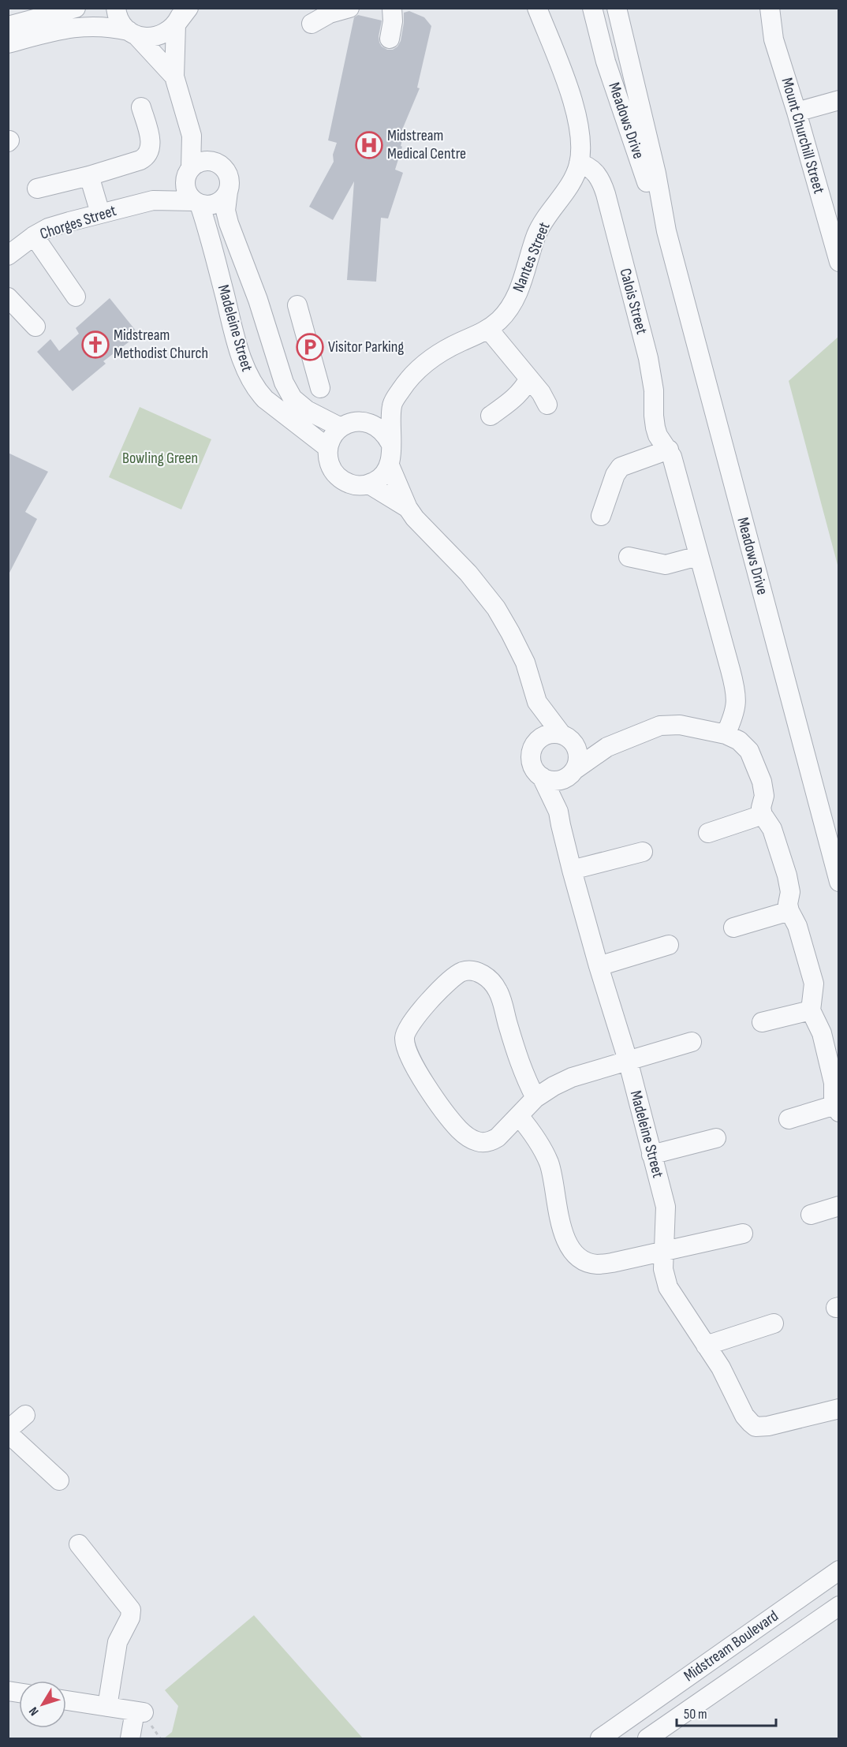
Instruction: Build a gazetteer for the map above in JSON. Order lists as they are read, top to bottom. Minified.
{"streets":{"street":["Meadows Drive","Mount Churchill Street","Chorges Street","Nantes Street","Calois Street","Madeleine Street","Midstream Boulevard"]},"crossings":[["Chorges Street","Madeleine Street"],["Nantes Street","Calois Street"]],"parks":["Bowling Green"],"places":{"hospital":["Midstream Medical Centre"],"church":["Midstream Methodist Church"],"parking":["Visitor Parking"]},"scale_bar":"50 m","north":"bottom left"}
